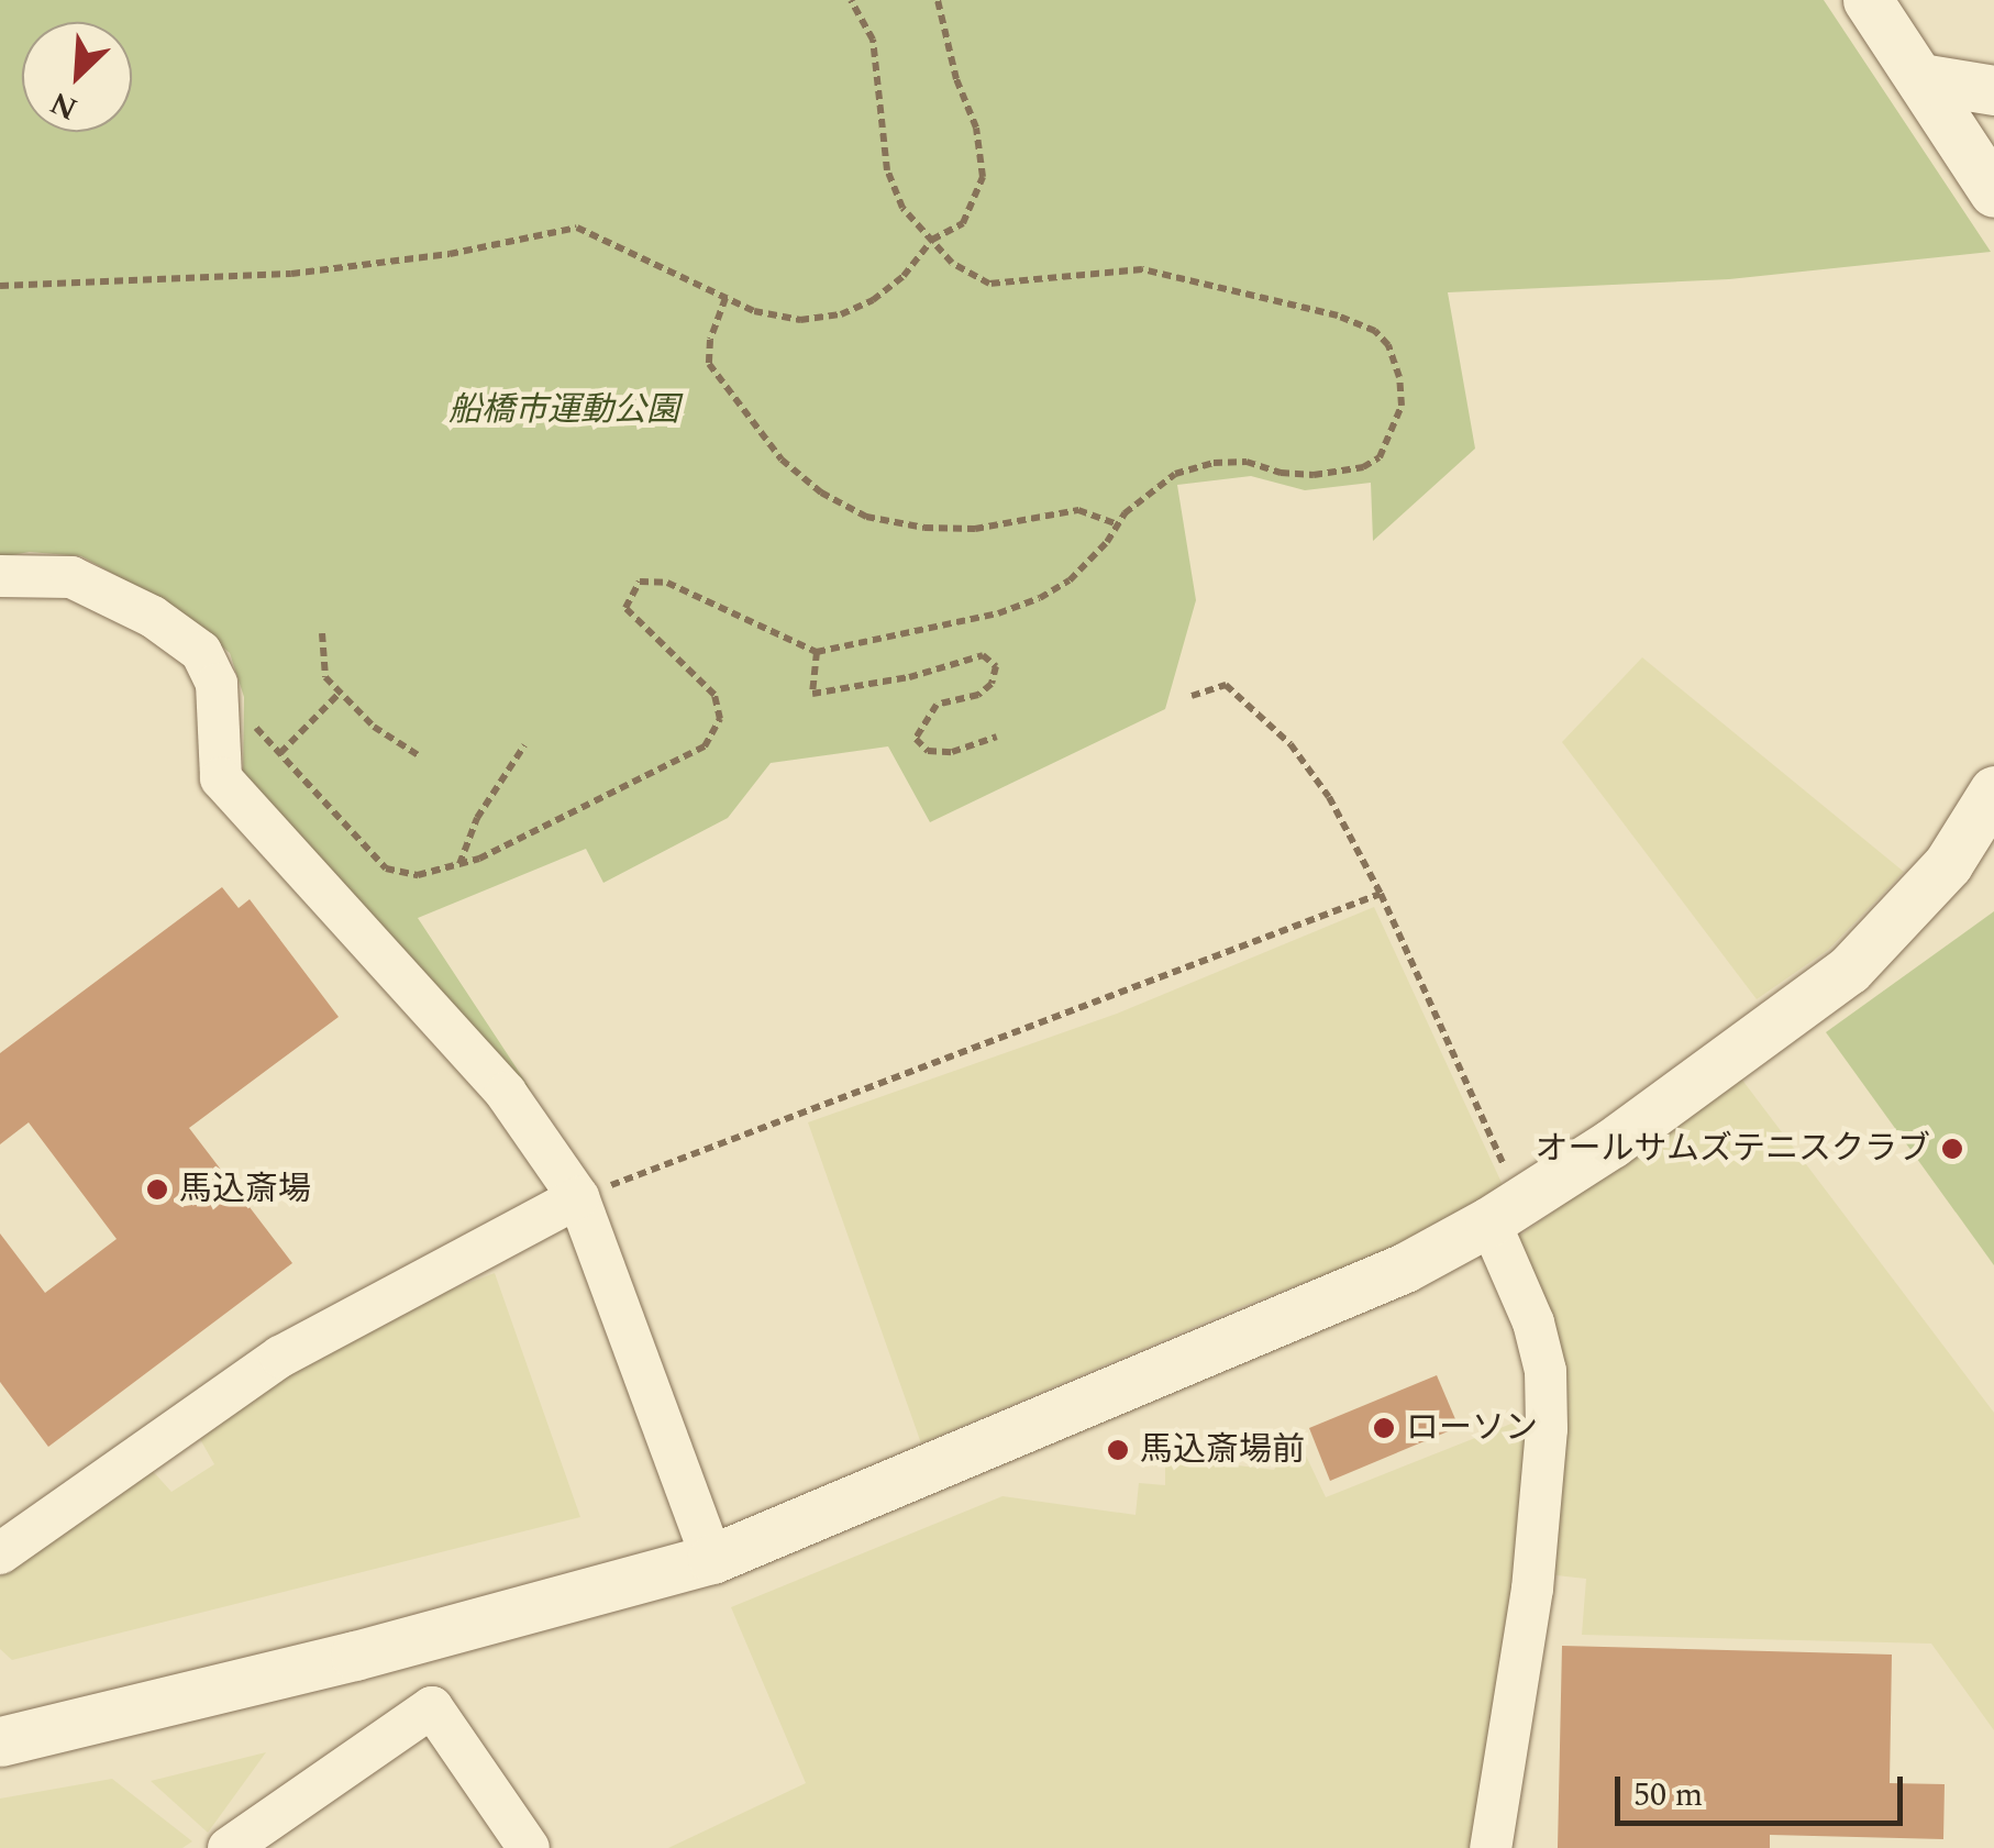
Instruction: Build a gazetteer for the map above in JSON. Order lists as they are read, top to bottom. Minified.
{"parks":["船橋市運動公園"],"places":["オールサムズテニスクラブ","馬込斎場","ローソン","馬込斎場前"],"scale_bar":"50 m","north":"bottom left"}
